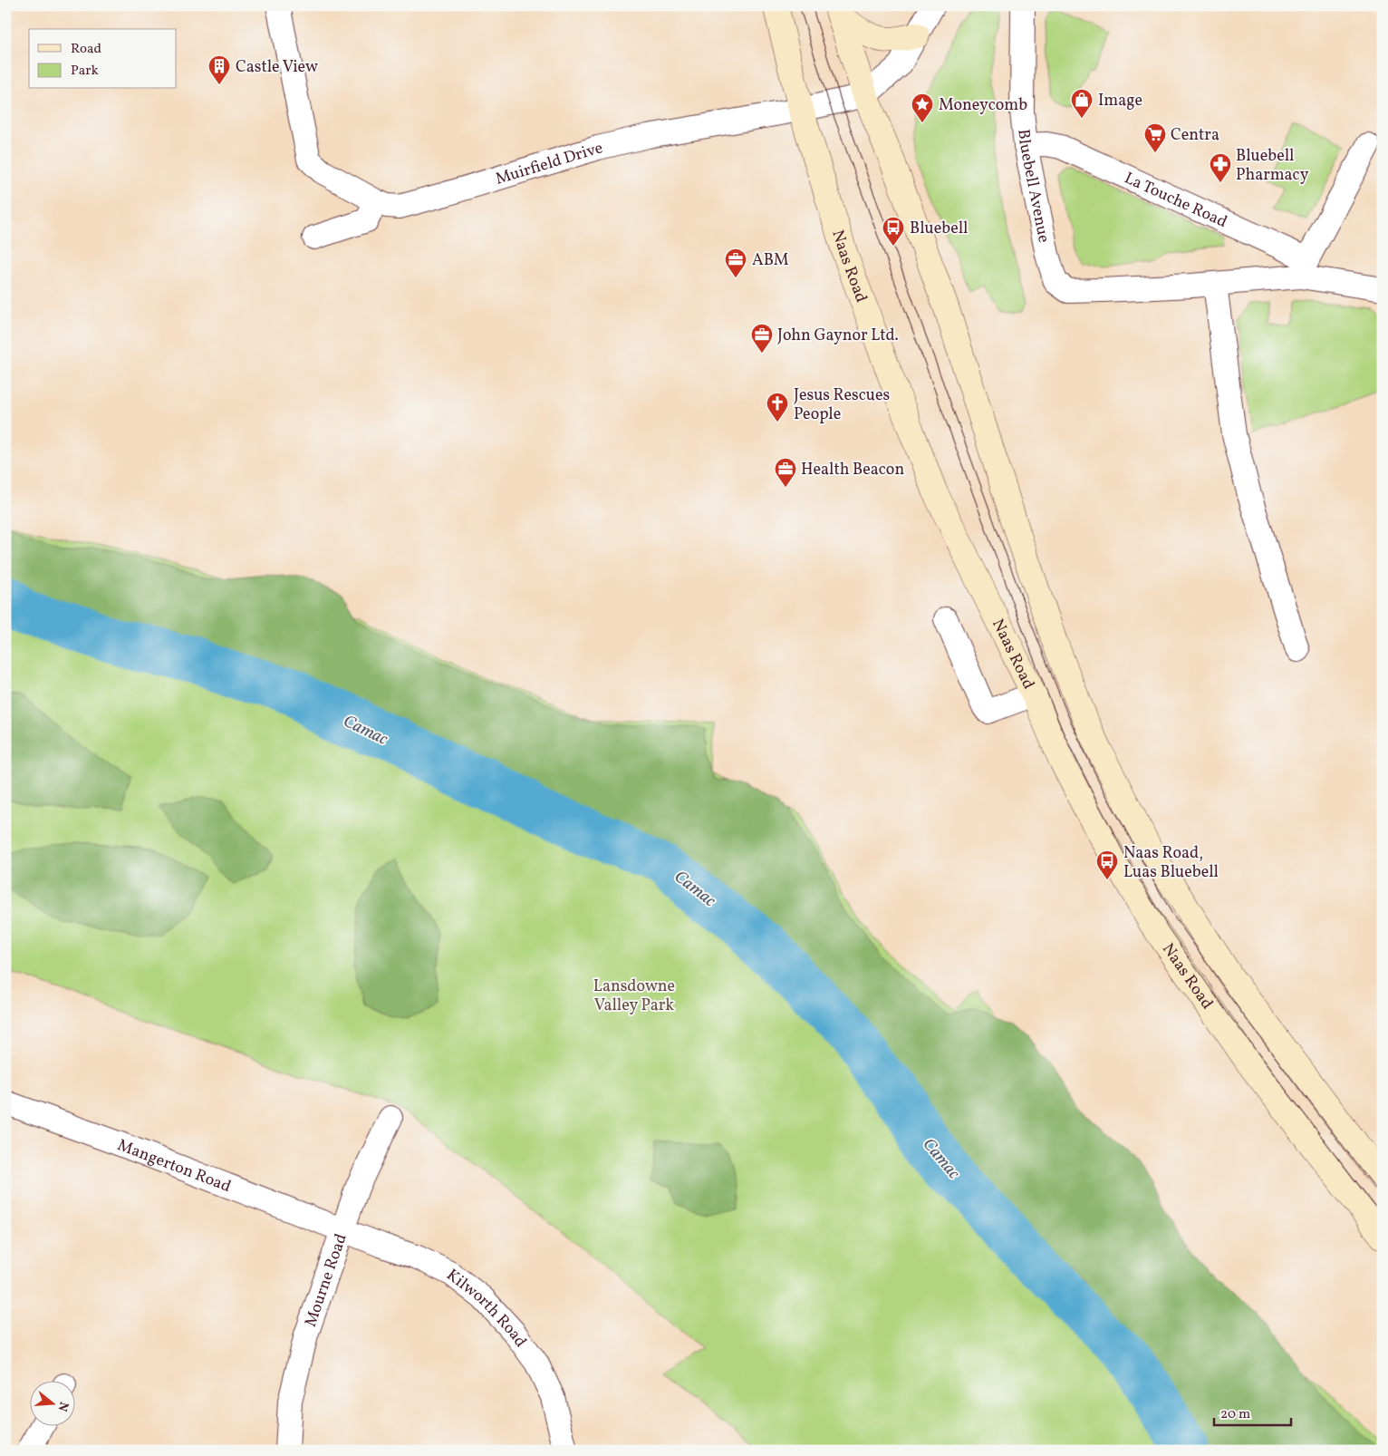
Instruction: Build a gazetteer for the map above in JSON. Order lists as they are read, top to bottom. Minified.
{"streets":{"main road":["Naas Road"],"street":["Muirfield Drive","Bluebell Avenue","La Touche Road","Mangerton Road","Mourne Road","Kilworth Road"]},"crossings":[["Muirfield Drive","Naas Road"],["Bluebell Avenue","La Touche Road"],["Mangerton Road","Mourne Road"],["Mangerton Road","Kilworth Road"],["Mourne Road","Kilworth Road"]],"water":["Camac"],"parks":["Lansdowne Valley Park"],"places":{"building":["Castle View"],"shop":["Image"],"place":["Moneycomb"],"supermarket":["Centra"],"pharmacy":["Bluebell Pharmacy"],"bus stop":["Bluebell","Naas Road, Luas Bluebell"],"office":["ABM","John Gaynor Ltd.","Health Beacon"],"church":["Jesus Rescues People"]},"legend":["Road","Park"],"scale_bar":"20 m","north":"right"}
